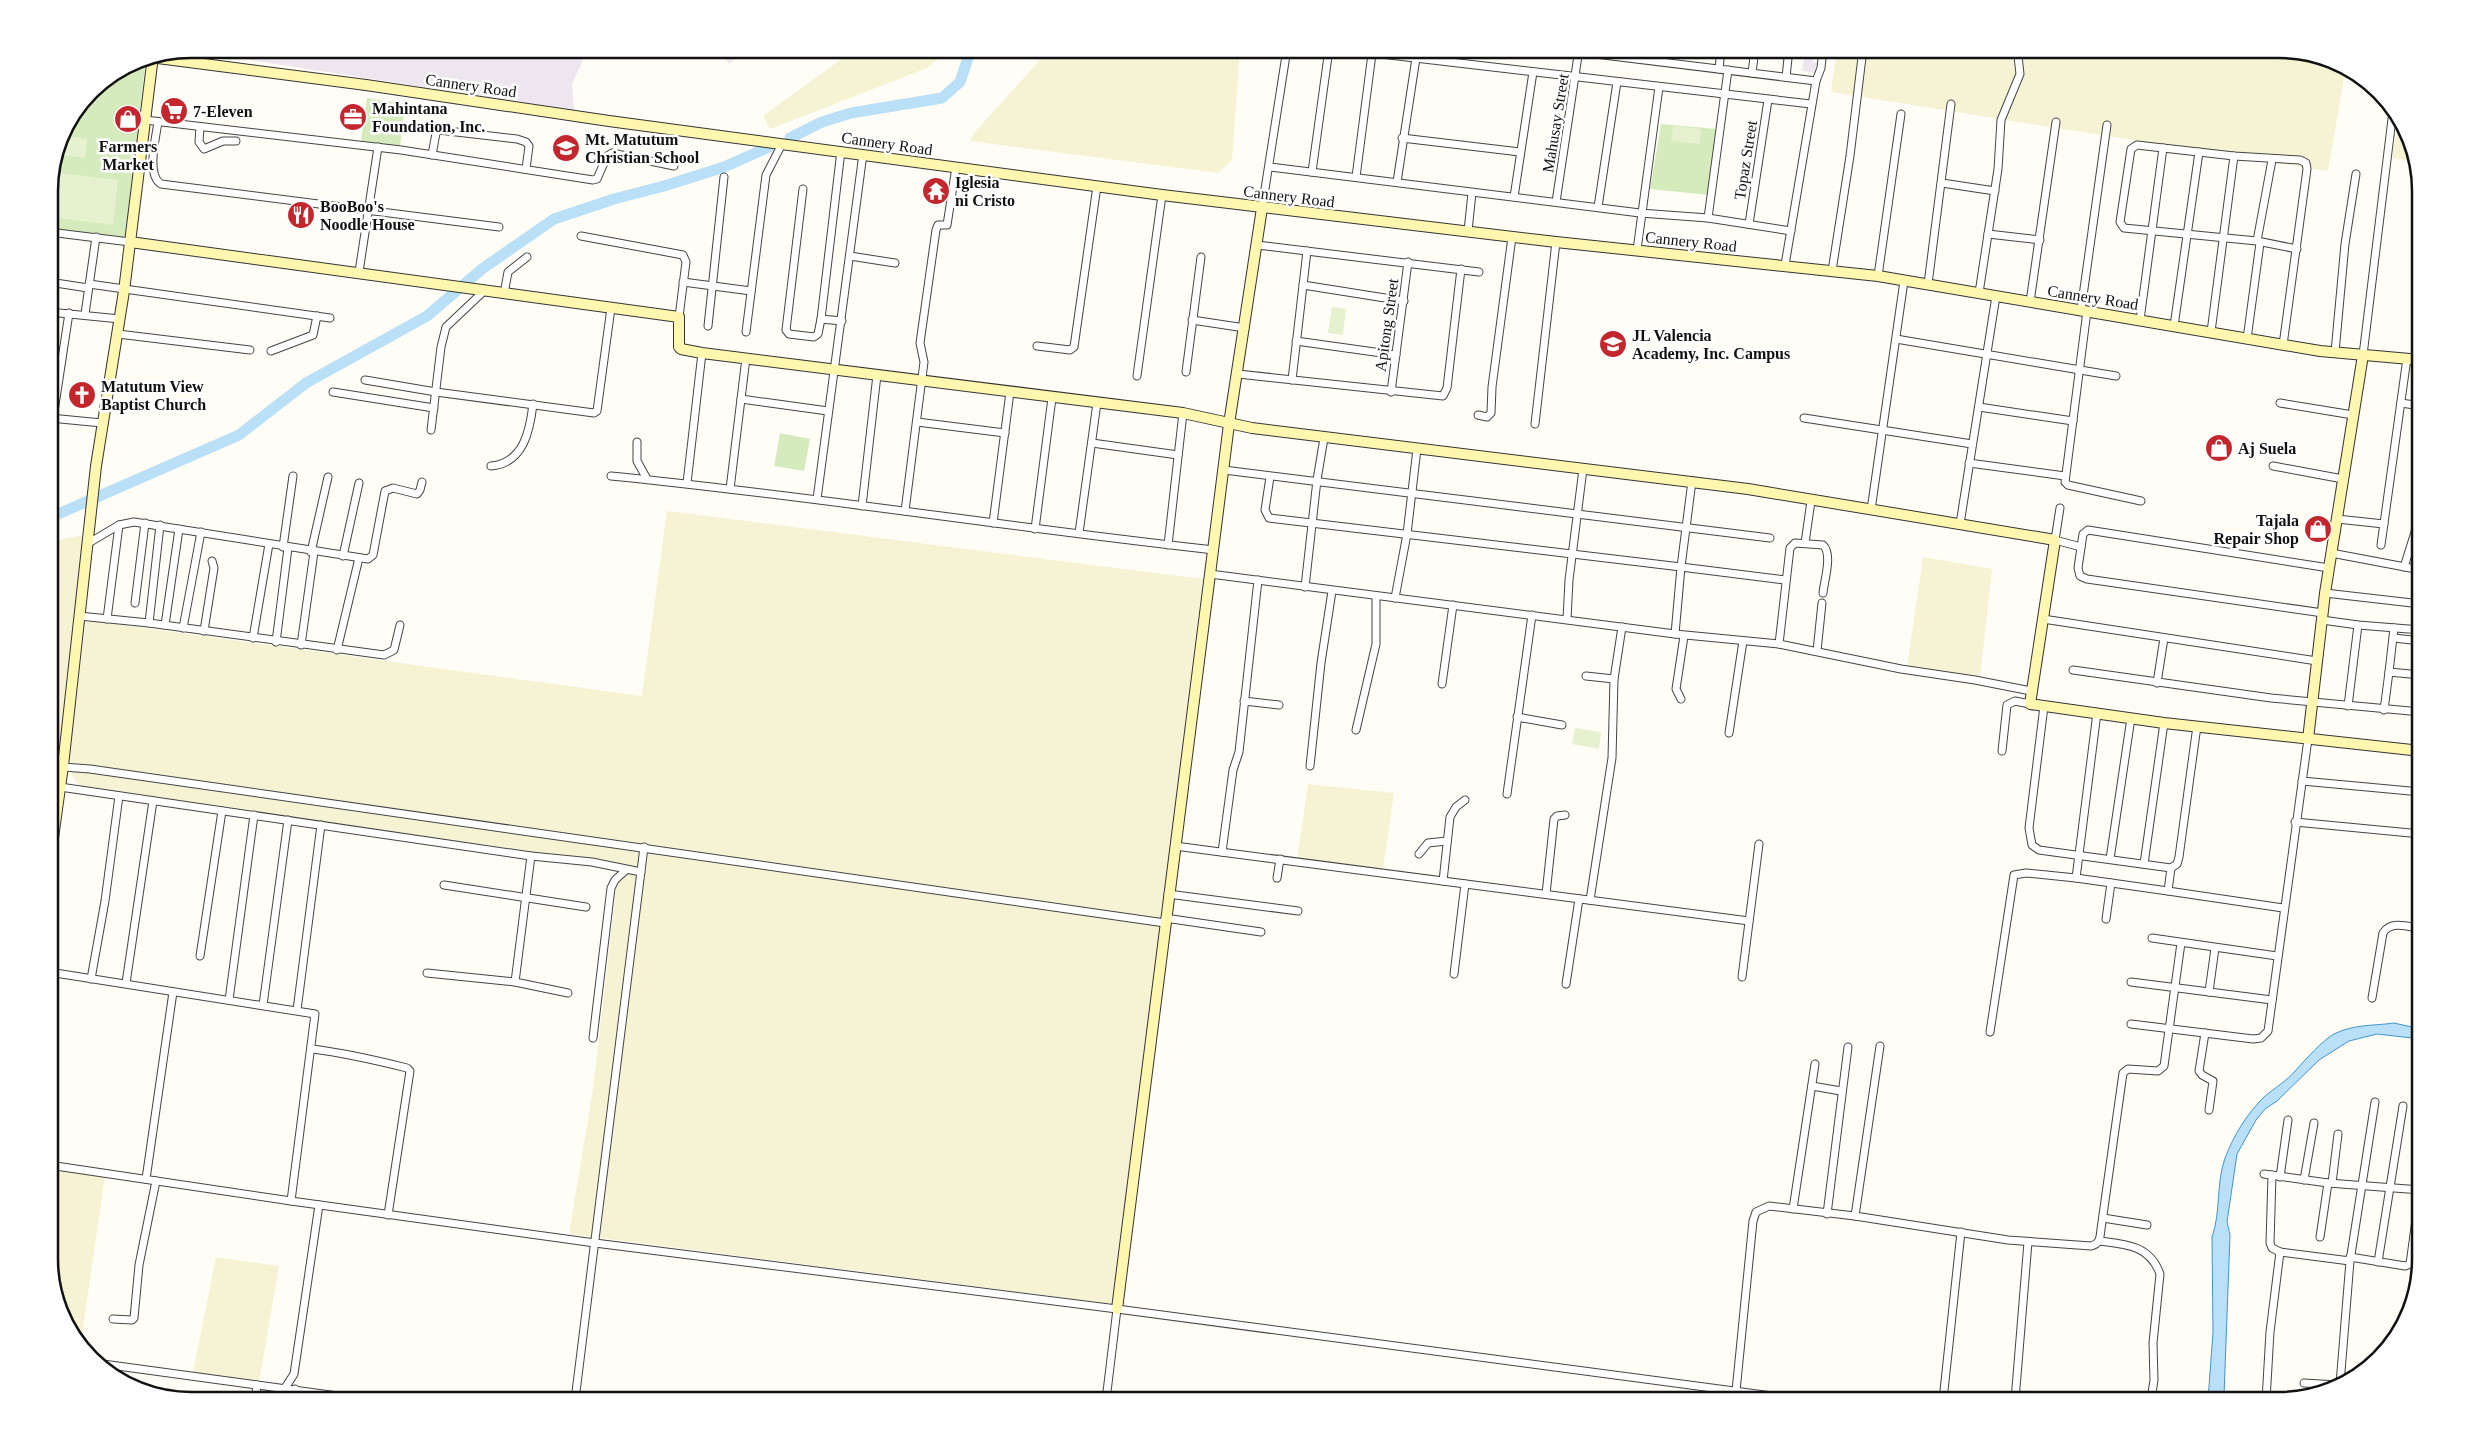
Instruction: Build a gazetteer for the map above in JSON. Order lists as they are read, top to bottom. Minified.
{"streets":{"street":["Cannery Road","Mahusay Street","Topaz Street","Apitong Street"]},"places":{"supermarket":["7-Eleven"],"office":["Mahintana Foundation, Inc."],"shop":["Farmers Market","Aj Suela","Tajala Repair Shop"],"school or university":["Mt. Matutum Christian School","JL Valencia Academy, Inc. Campus"],"temple":["Iglesia ni Cristo"],"restaurant":["BooBoo's Noodle House"],"church":["Matutum View Baptist Church"]}}
